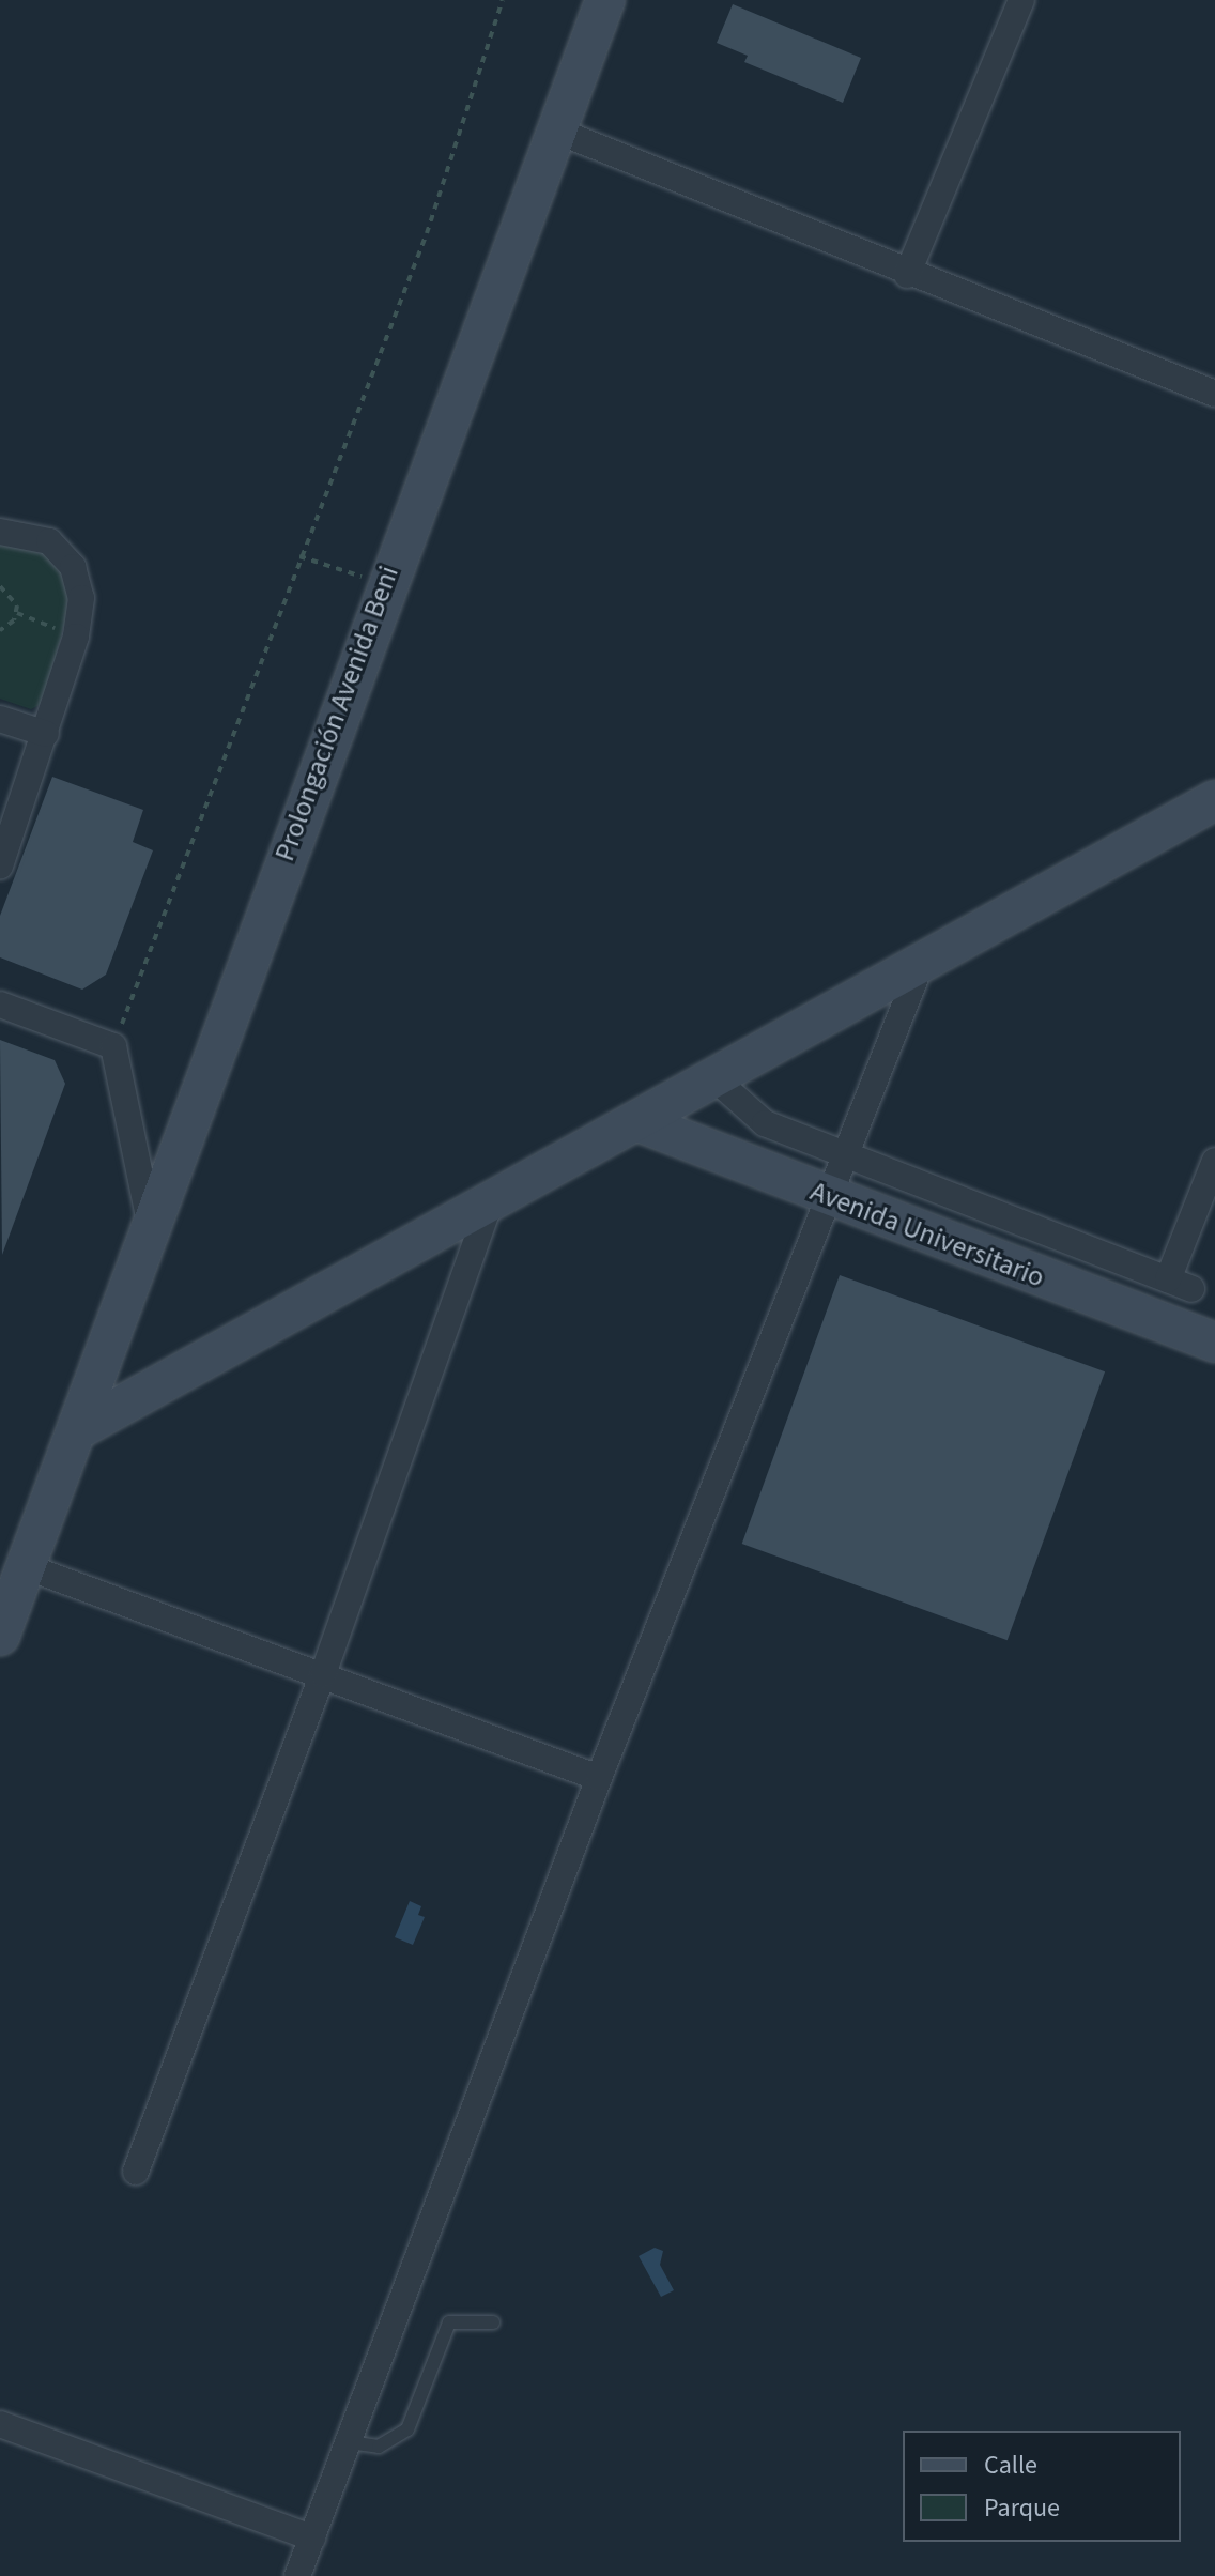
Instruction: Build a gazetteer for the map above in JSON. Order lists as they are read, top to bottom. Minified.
{"streets":{"street":["Prolongación Avenida Beni","Avenida Universitario"]},"legend":["Calle","Parque"]}
